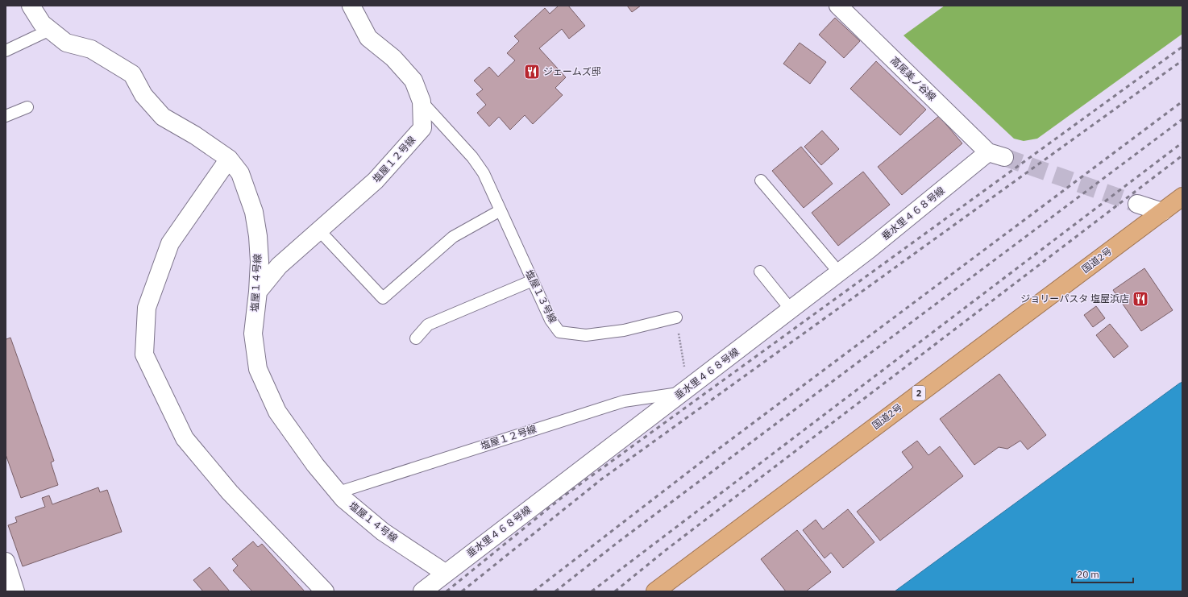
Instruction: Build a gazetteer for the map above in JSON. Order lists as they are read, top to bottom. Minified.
{"streets":{"highway":["国道2号","2"],"street":["高尾美ノ谷線","塩屋１２号線","垂水里４６８号線","塩屋１４号線"],"lane":["塩屋１３号線"]},"crossings":[["高尾美ノ谷線","垂水里４６８号線"],["塩屋１２号線","垂水里４６８号線"],["塩屋１２号線","塩屋１４号線"],["塩屋１２号線","塩屋１３号線"],["垂水里４６８号線","塩屋１４号線"]],"places":{"restaurant":["ジェームズ邸","ジョリーパスタ 塩屋浜店"]},"scale_bar":"20 m"}
